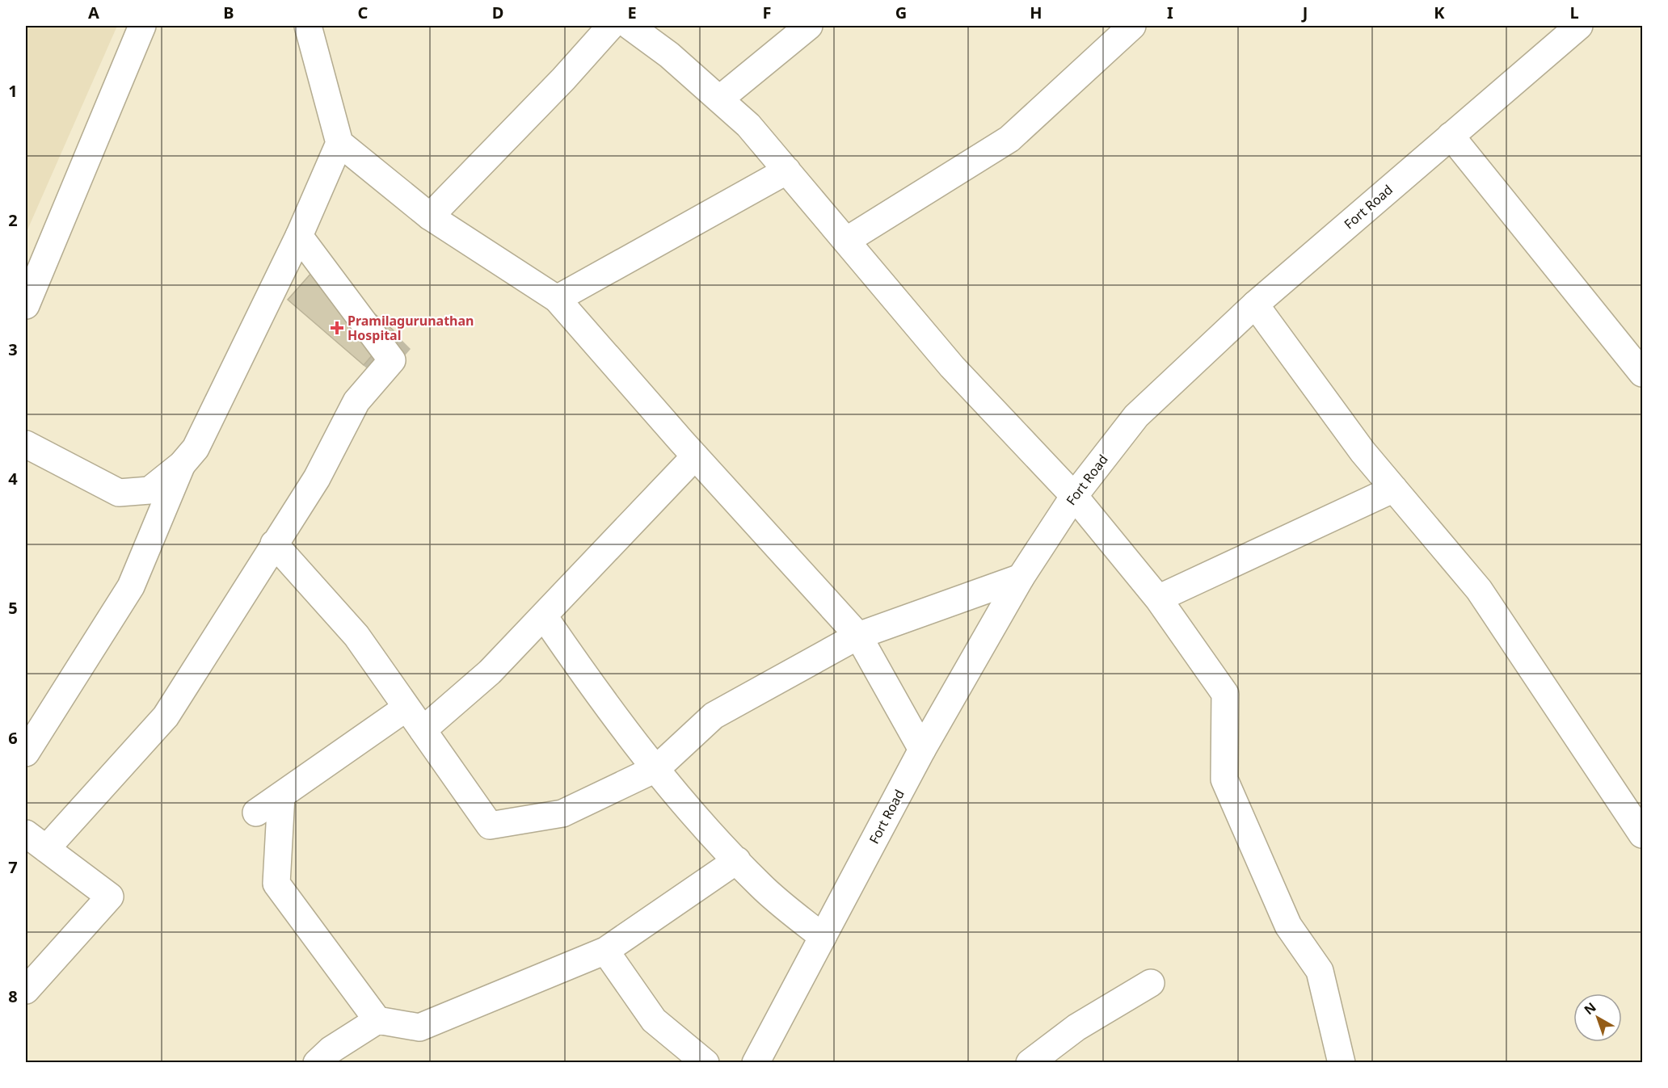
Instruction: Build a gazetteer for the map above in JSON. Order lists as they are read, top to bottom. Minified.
{"streets":{"street":["Fort Road"]},"places":{"health":["Pramilagurunathan Hospital"]},"north":"top left","grid":{"columns":["A","B","C","D","E","F","G","H","I","J","K","L"],"rows":["1","2","3","4","5","6","7","8"]}}
